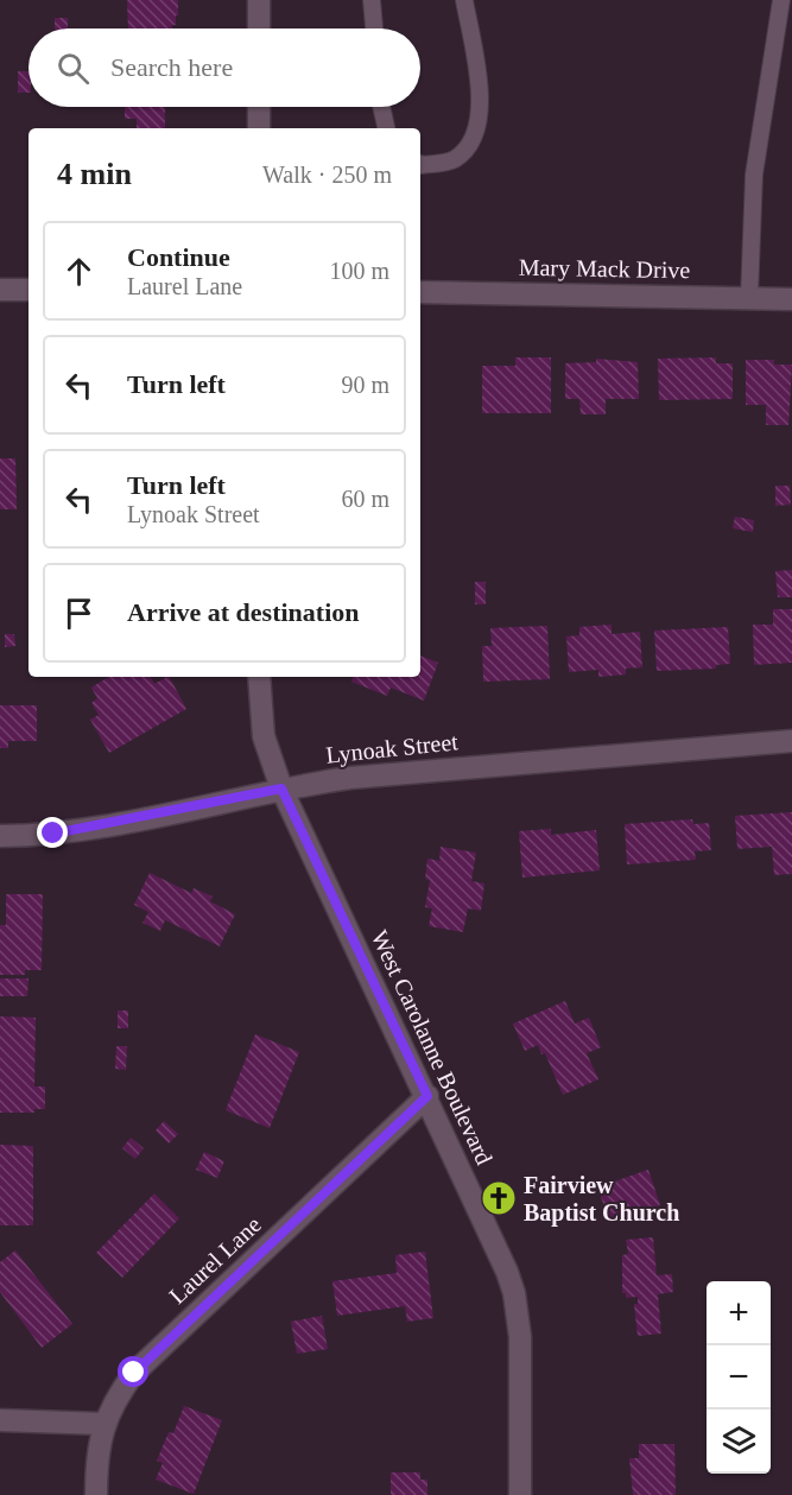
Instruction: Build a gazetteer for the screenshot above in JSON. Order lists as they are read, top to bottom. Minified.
{"streets":{"street":["Mary Mack Drive","Lynoak Street","West Carolanne Boulevard","Laurel Lane"]},"crossings":[["Lynoak Street","West Carolanne Boulevard"],["West Carolanne Boulevard","Laurel Lane"]],"places":{"church":["Fairview Baptist Church"]},"page":{"search":"Search here","heading":["4 min","Walk · 250 m"],"list":[["Continue","Laurel Lane","100 m"],["Turn left","90 m"],["Turn left","Lynoak Street","60 m"],"Arrive at destination"],"map_buttons":["+","−"]}}
